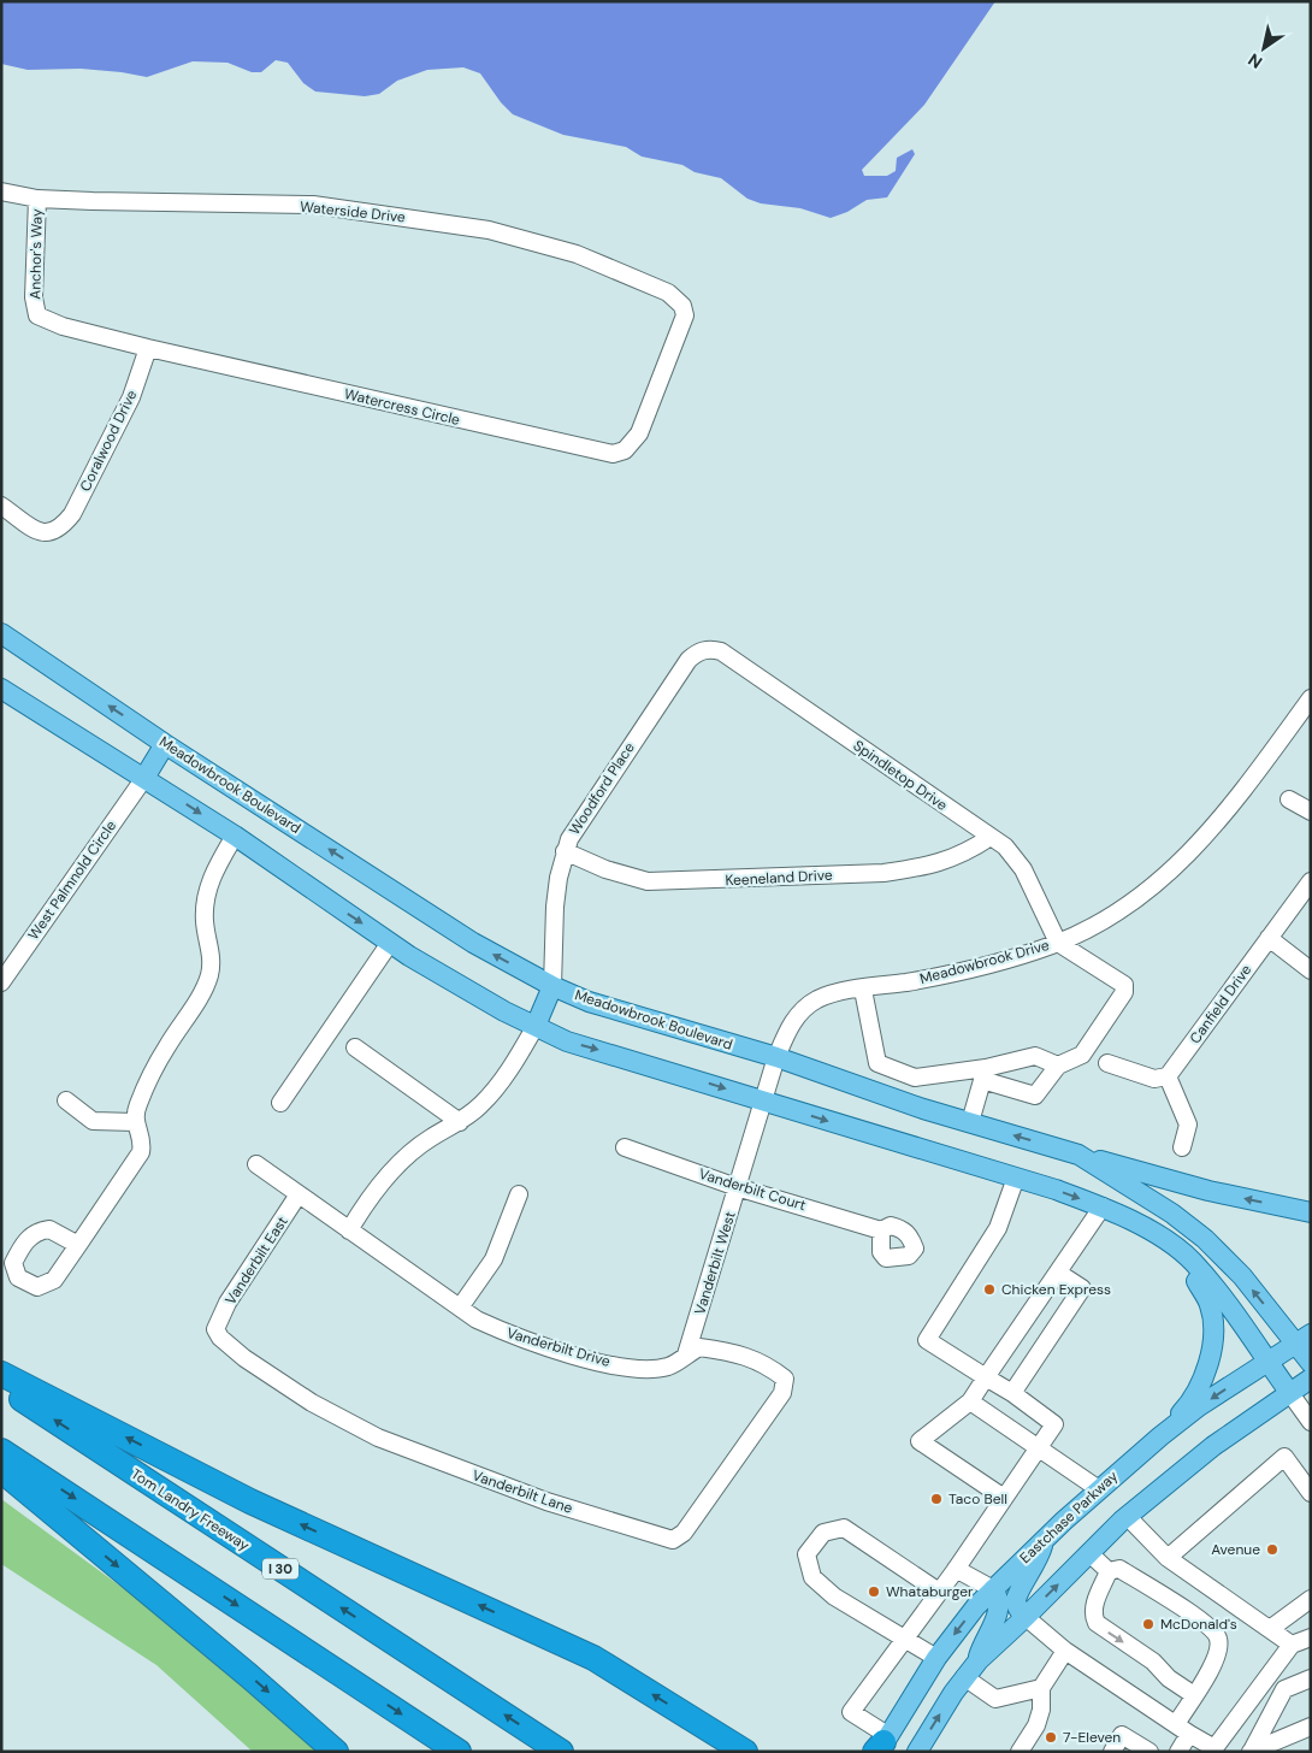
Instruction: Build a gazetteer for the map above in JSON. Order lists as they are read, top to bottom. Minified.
{"streets":{"highway":["Tom Landry Freeway","I 30"],"main road":["Meadowbrook Boulevard","Eastchase Parkway"],"street":["Waterside Drive","Anchor's Way","Watercress Circle","Coralwood Drive","Spindletop Drive","Woodford Place","Keeneland Drive","West Palmnold Circle","Meadowbrook Drive","Canfield Drive","Vanderbilt Court","Vanderbilt East","Vanderbilt West","Vanderbilt Drive","Vanderbilt Lane"]},"crossings":[["Waterside Drive","Anchor's Way"],["Waterside Drive","Watercress Circle"],["Anchor's Way","Watercress Circle"],["Watercress Circle","Coralwood Drive"],["Spindletop Drive","Woodford Place"],["Spindletop Drive","Keeneland Drive"],["Spindletop Drive","Meadowbrook Drive"],["Meadowbrook Boulevard","Woodford Place"],["Meadowbrook Boulevard","Meadowbrook Drive"],["Meadowbrook Boulevard","Eastchase Parkway"],["Woodford Place","Keeneland Drive"],["Meadowbrook Drive","Vanderbilt West"],["Vanderbilt Court","Vanderbilt West"],["Vanderbilt East","Vanderbilt Drive"],["Vanderbilt East","Vanderbilt Lane"],["Vanderbilt West","Vanderbilt Drive"],["Vanderbilt Drive","Vanderbilt Lane"]],"places":["Chicken Express","Taco Bell","Avenue","Whataburger","McDonald's","7-Eleven"],"north":"bottom left"}
